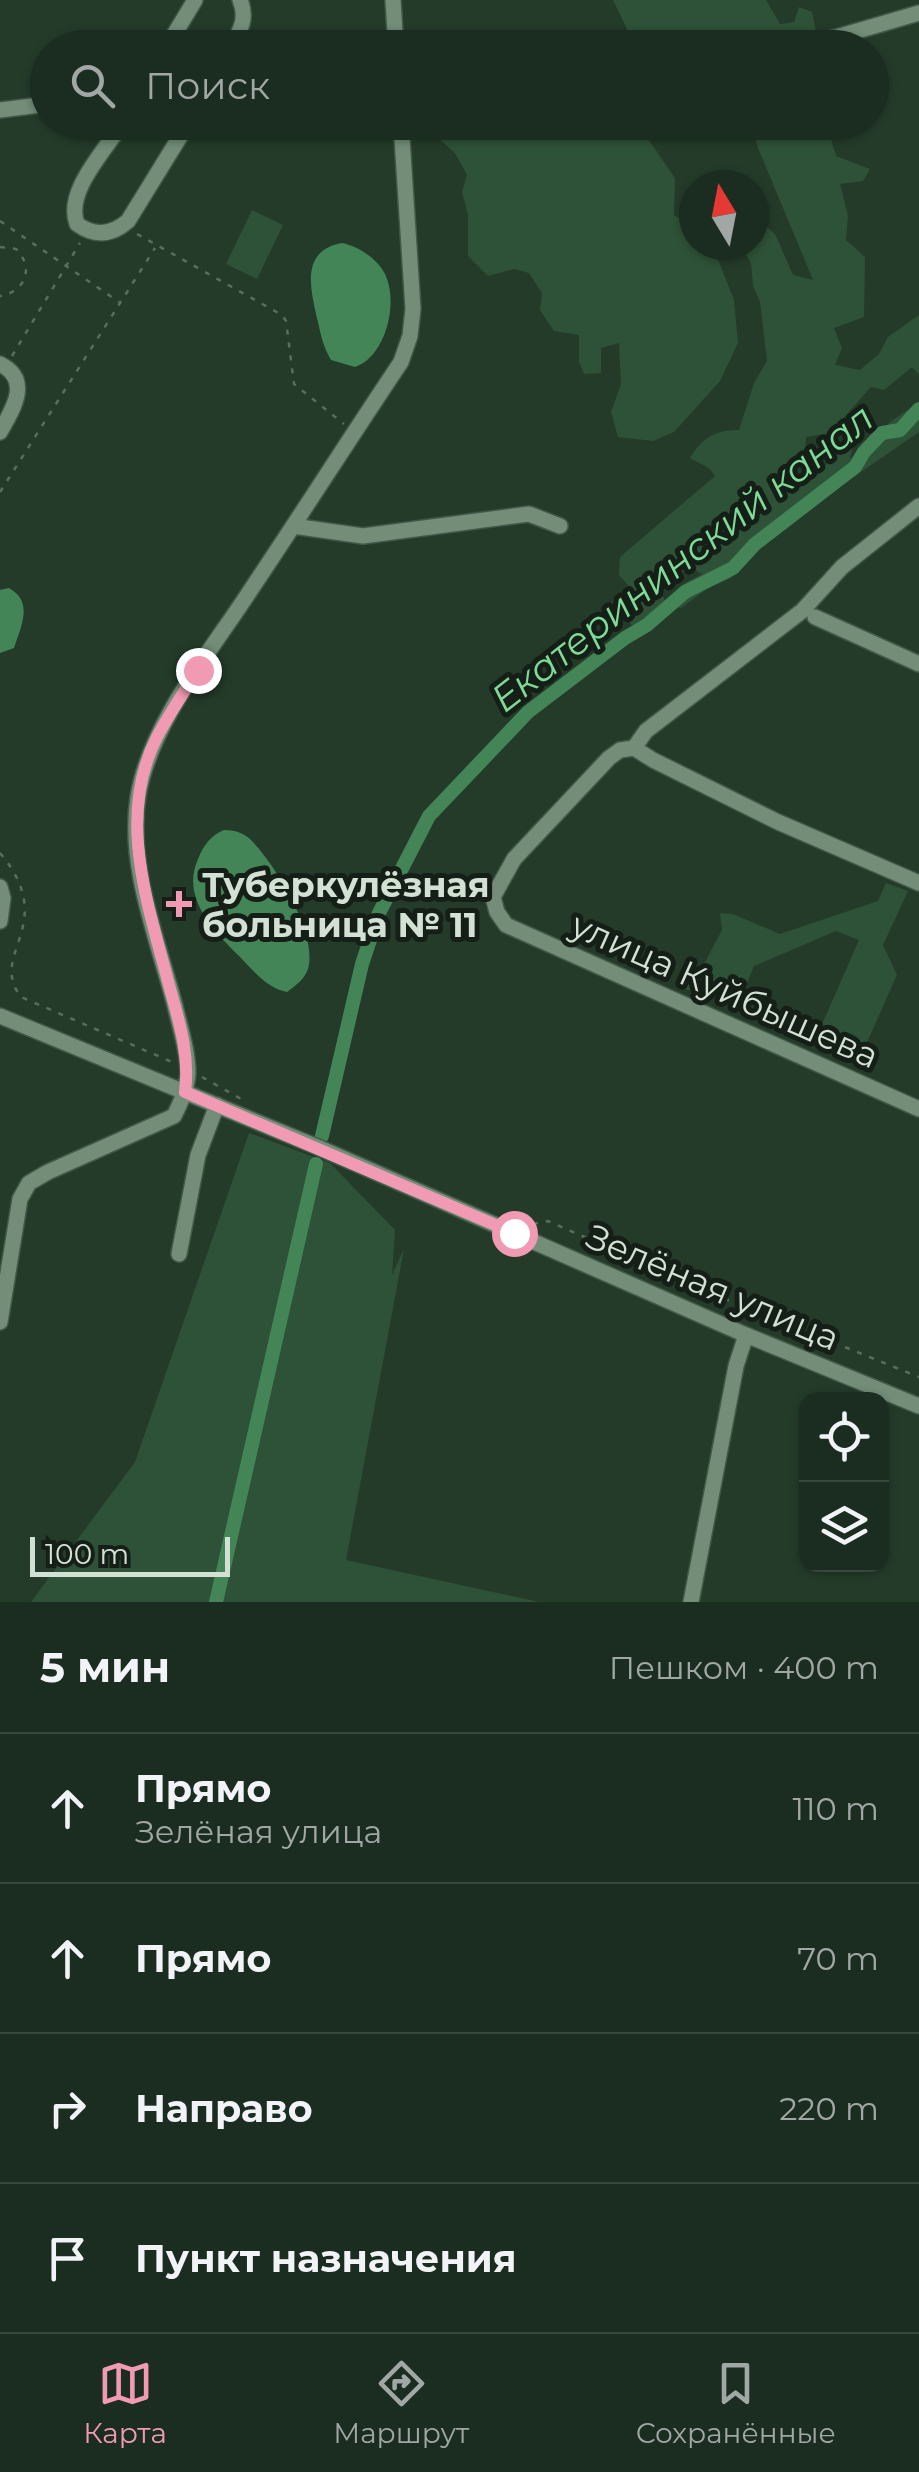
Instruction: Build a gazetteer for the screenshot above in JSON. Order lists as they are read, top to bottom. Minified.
{"streets":{"street":["улица Куйбышева","Зелёная улица"]},"water":["Екатерининский канал"],"places":{"health":["Туберкулёзная больница № 11"]},"scale_bar":"100 m","north":"top","page":{"search":"Поиск","scale":"100 m","heading":["5 мин","Пешком · 400 m"],"list":[["Прямо","Зелёная улица","110 m"],["Прямо","70 m"],["Направо","220 m"],"Пункт назначения"],"nav":["Карта","Маршрут","Сохранённые"]}}
